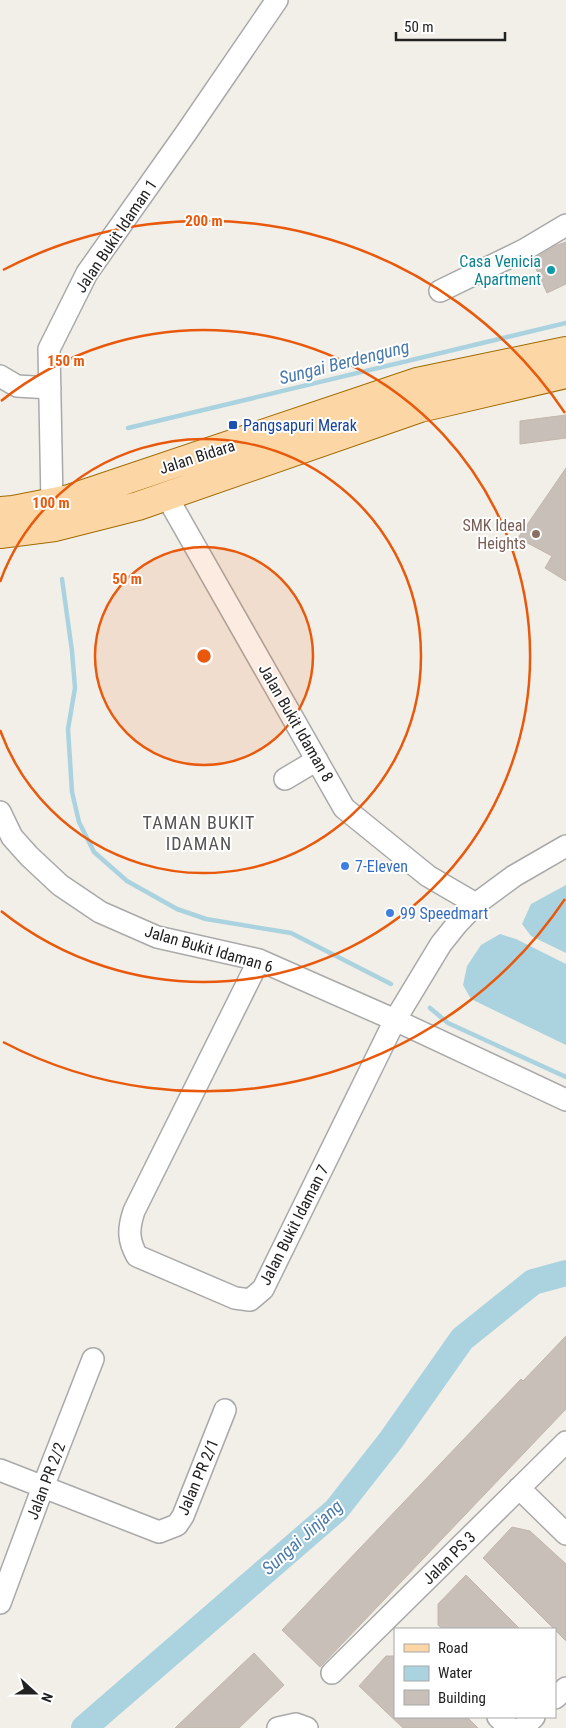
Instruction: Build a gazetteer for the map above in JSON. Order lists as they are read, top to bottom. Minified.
{"streets":{"main road":["Jalan Bidara"],"street":["Jalan Bukit Idaman 1","Jalan Bukit Idaman 8","Jalan Bukit Idaman 6","Jalan Bukit Idaman 7","Jalan PR 2/1","Jalan PR 2/2","Jalan PS 3"]},"crossings":[["Jalan Bukit Idaman 1","Jalan Bidara"],["Jalan Bidara","Jalan Bukit Idaman 8"],["Jalan Bukit Idaman 8","Jalan Bukit Idaman 7"],["Jalan Bukit Idaman 6","Jalan Bukit Idaman 7"],["Jalan PR 2/1","Jalan PR 2/2"]],"districts":["TAMAN BUKIT IDAMAN"],"water":["Sungai Berdengung","Sungai Jinjang"],"places":{"other":["Casa Venicia Apartment","SMK Ideal Heights","7-Eleven","99 Speedmart"],"transit":["Pangsapuri Merak"]},"legend":["Road","Water","Building"],"scale_bar":"50 m","north":"right","rings":["200 m","150 m","100 m","50 m"]}
